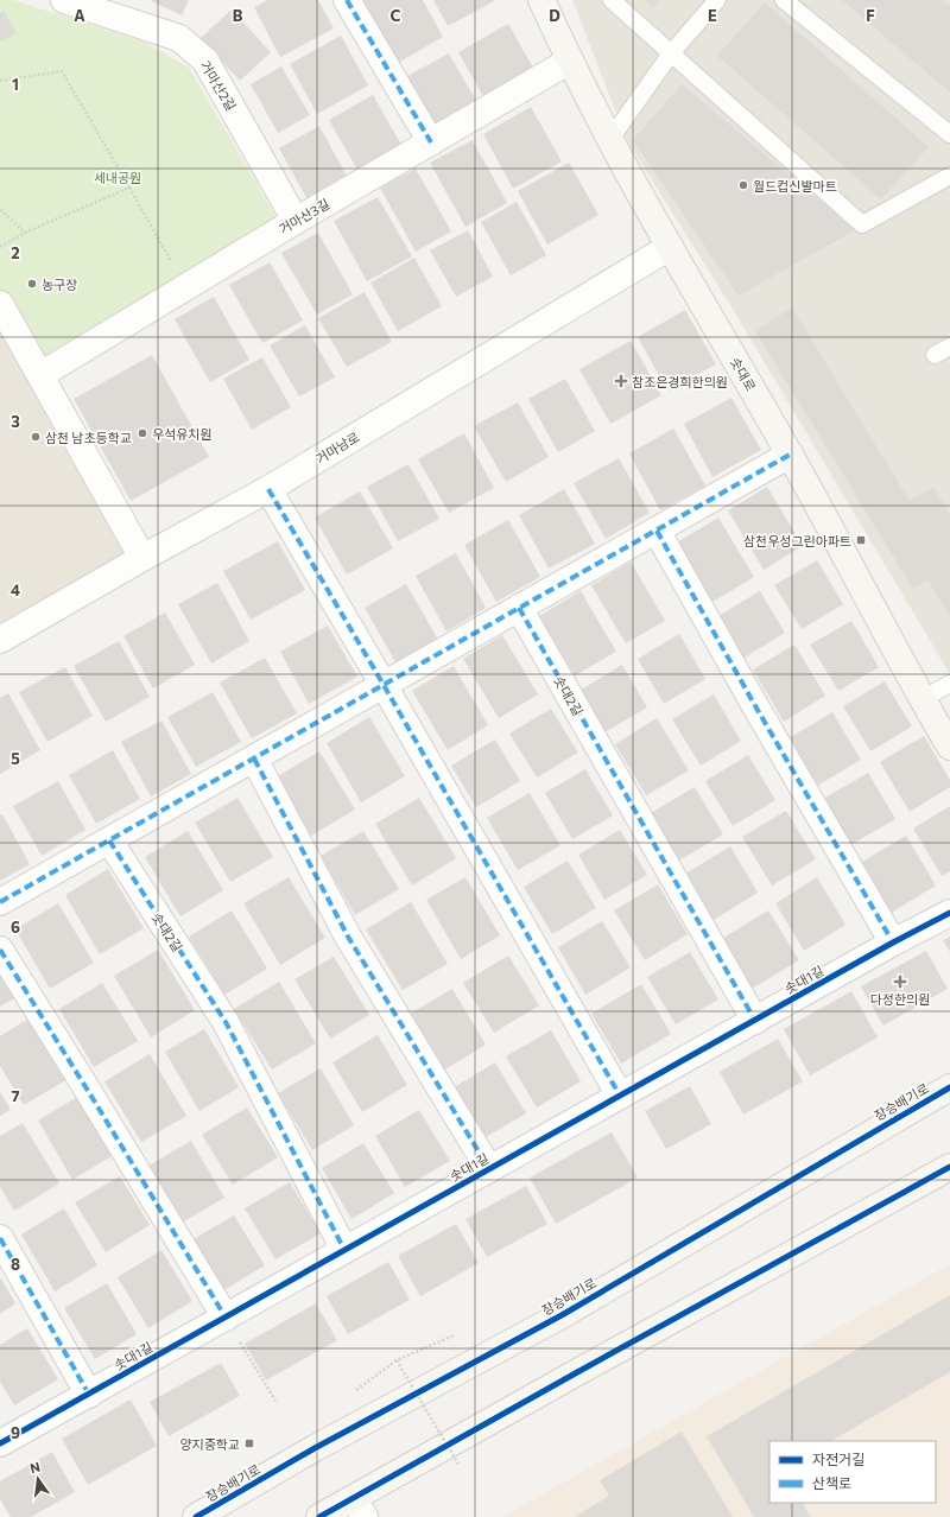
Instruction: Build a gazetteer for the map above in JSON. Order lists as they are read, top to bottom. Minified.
{"streets":{"street":["거마산2길","거마산3길","솟대로","거마남로","솟대2길","솟대1길","장승배기로"]},"crossings":[["거마산2길","거마산3길"],["거마산3길","솟대로"],["솟대로","거마남로"],["솟대2길","솟대1길"]],"parks":["세내공원"],"places":{"other":["월드컵신발마트","농구장","우석유치원","삼천 남초등학교"],"health":["참조은경희한의원","다정한의원"],"transit":["삼천우성그린아파트","양지중학교"]},"legend":["자전거길","산책로"],"north":"top","grid":{"columns":["A","B","C","D","E","F"],"rows":["1","2","3","4","5","6","7","8","9"]}}
